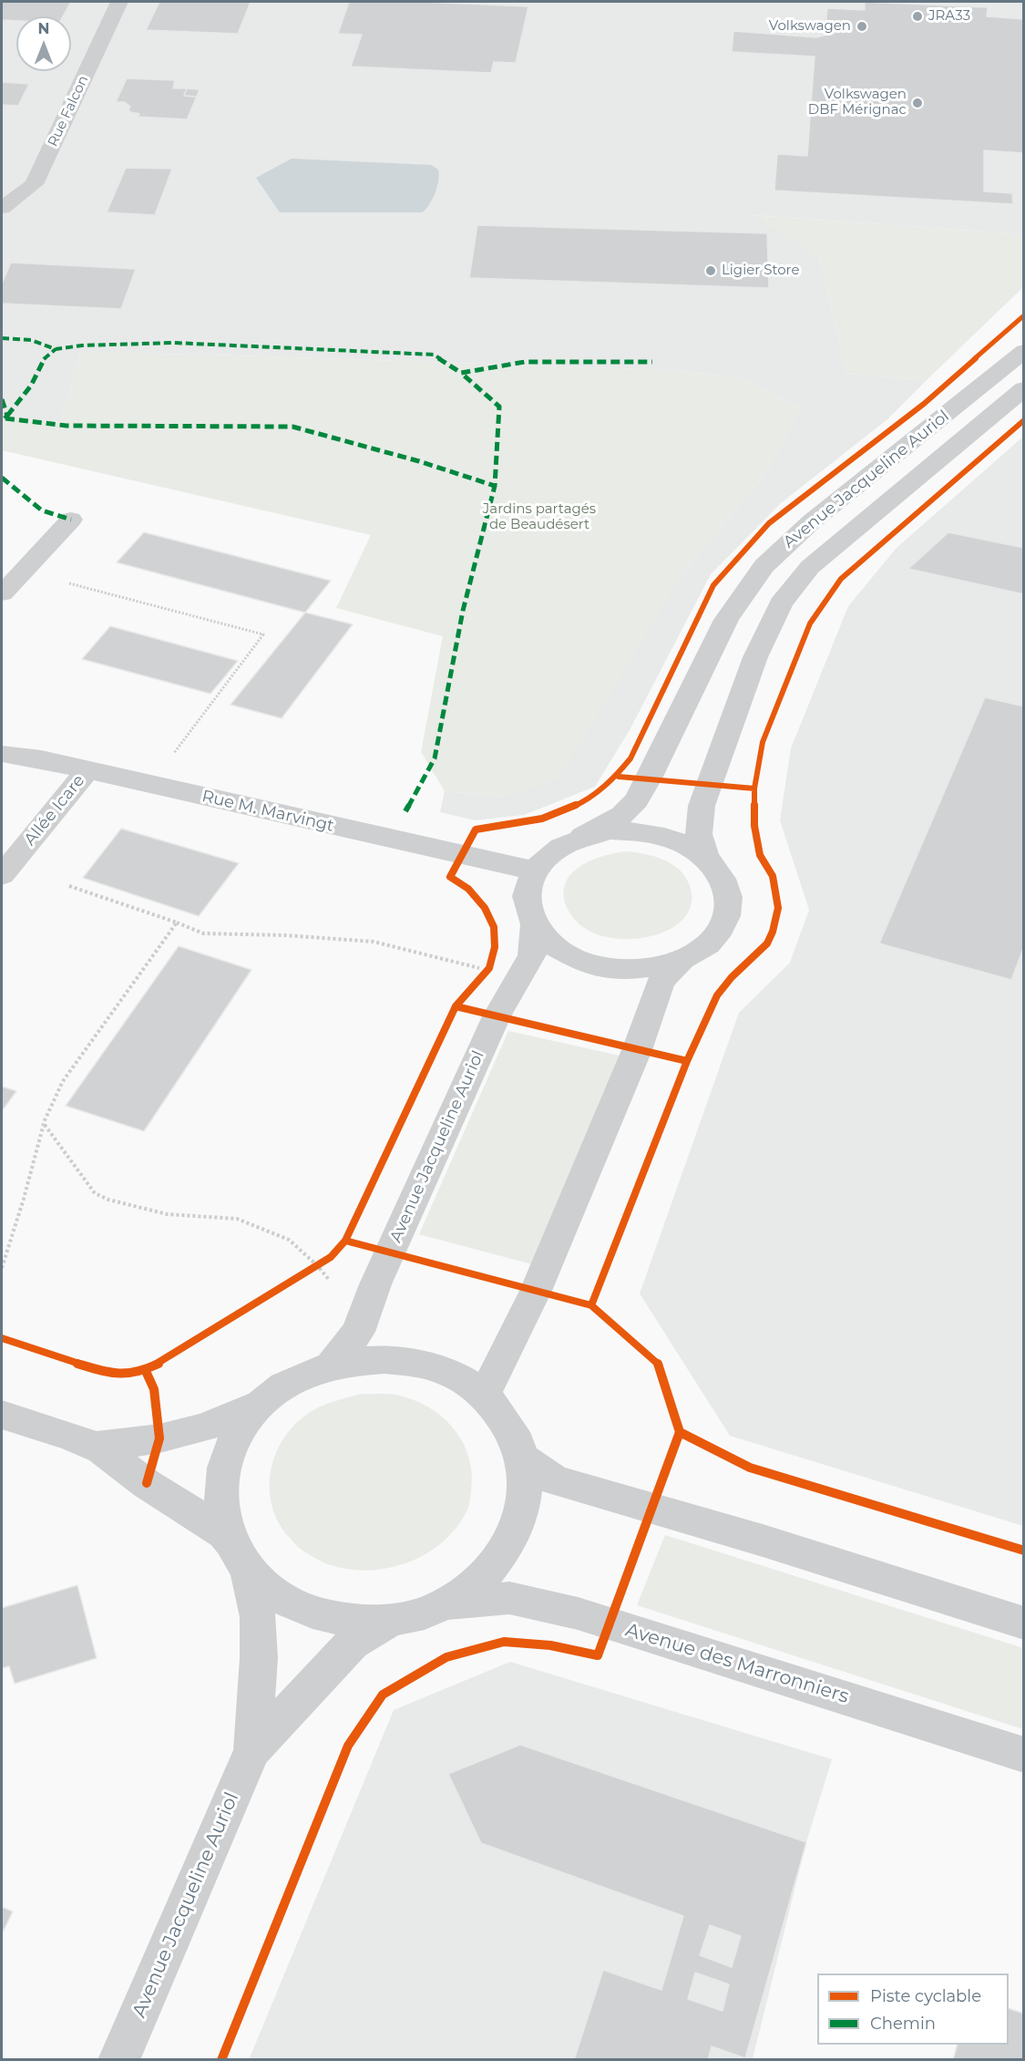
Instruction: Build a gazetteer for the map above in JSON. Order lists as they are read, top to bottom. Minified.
{"streets":{"street":["Rue Falcon","Avenue Jacqueline Auriol","Allée Icare","Rue M. Marvingt","Avenue des Marronniers"]},"crossings":[["Avenue Jacqueline Auriol","Rue M. Marvingt"],["Allée Icare","Rue M. Marvingt"]],"parks":["Jardins partagés de Beaudésert"],"places":["JRA33","Volkswagen","Volkswagen DBF Mérignac","Ligier Store"],"legend":["Piste cyclable","Chemin"],"north":"top"}
